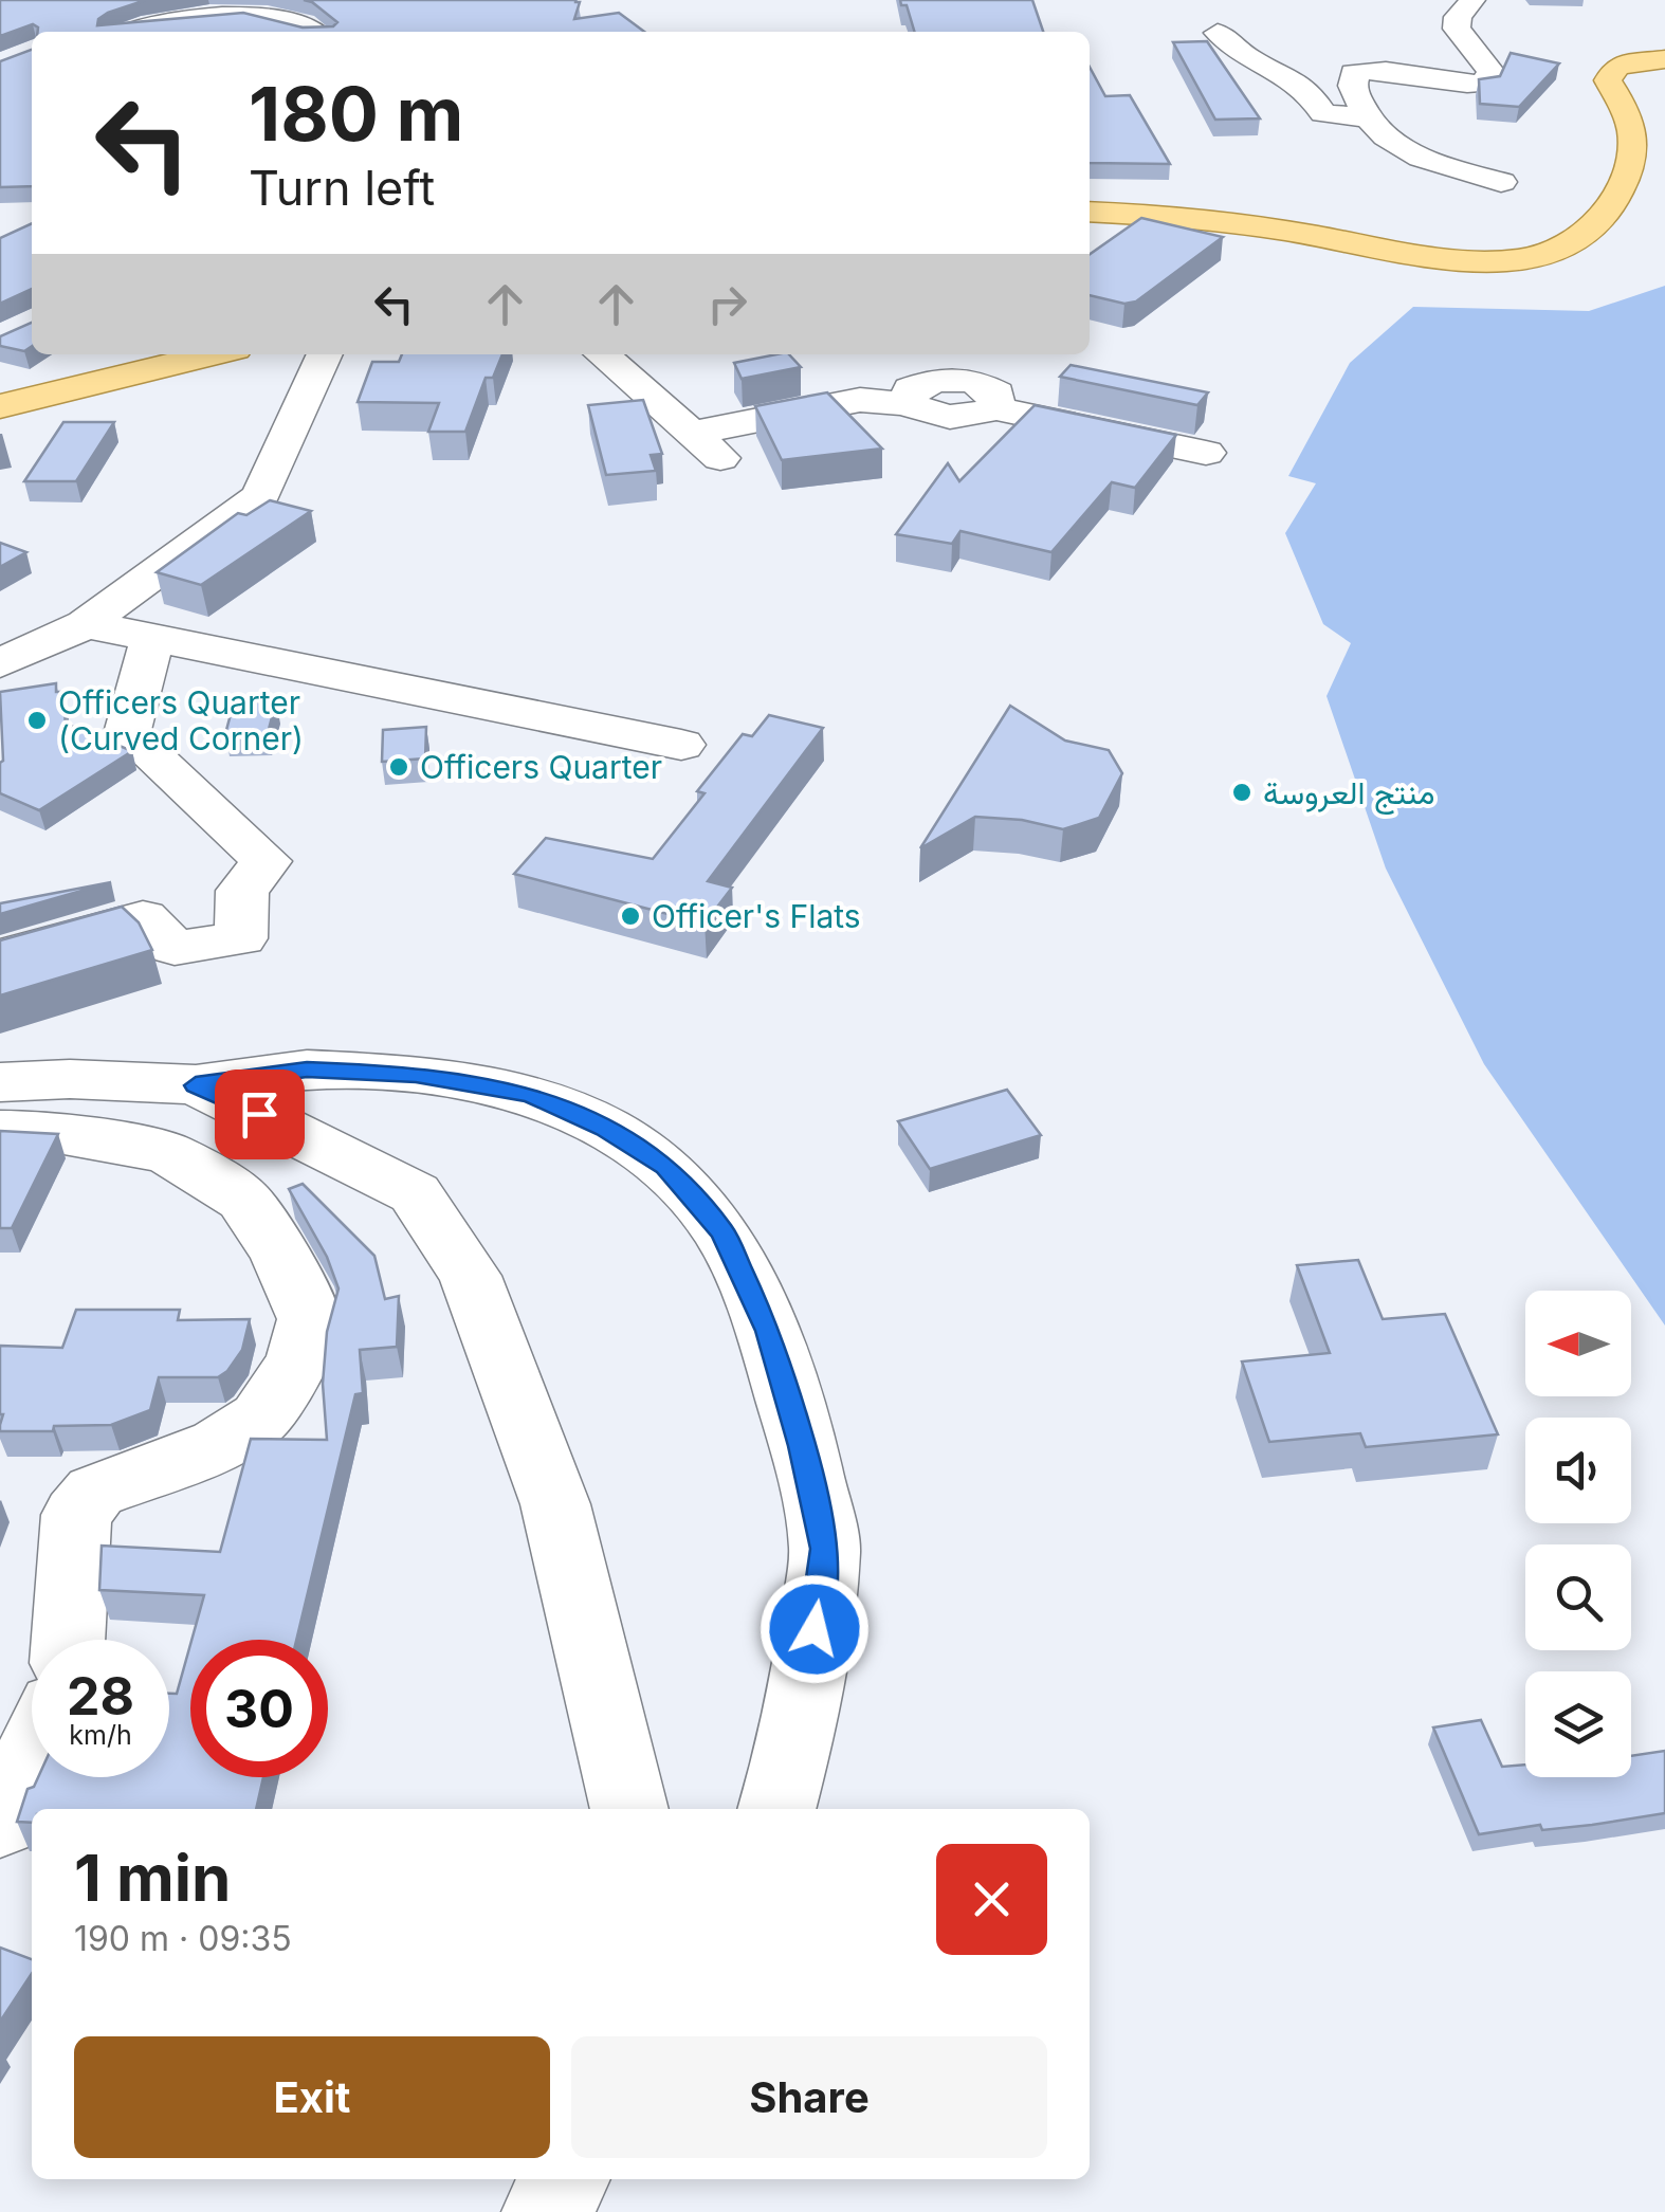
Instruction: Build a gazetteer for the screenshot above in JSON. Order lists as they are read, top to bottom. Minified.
{"places":["Officers Quarter (Curved Corner)","Officers Quarter","منتج العروسة","Officer's Flats"],"north":"left","page":{"turn":["180 m","Turn left"],"speed":"28 km/h","limit":"30","heading":["1 min","190 m · 09:35"],"buttons":["Exit","Share"]}}
